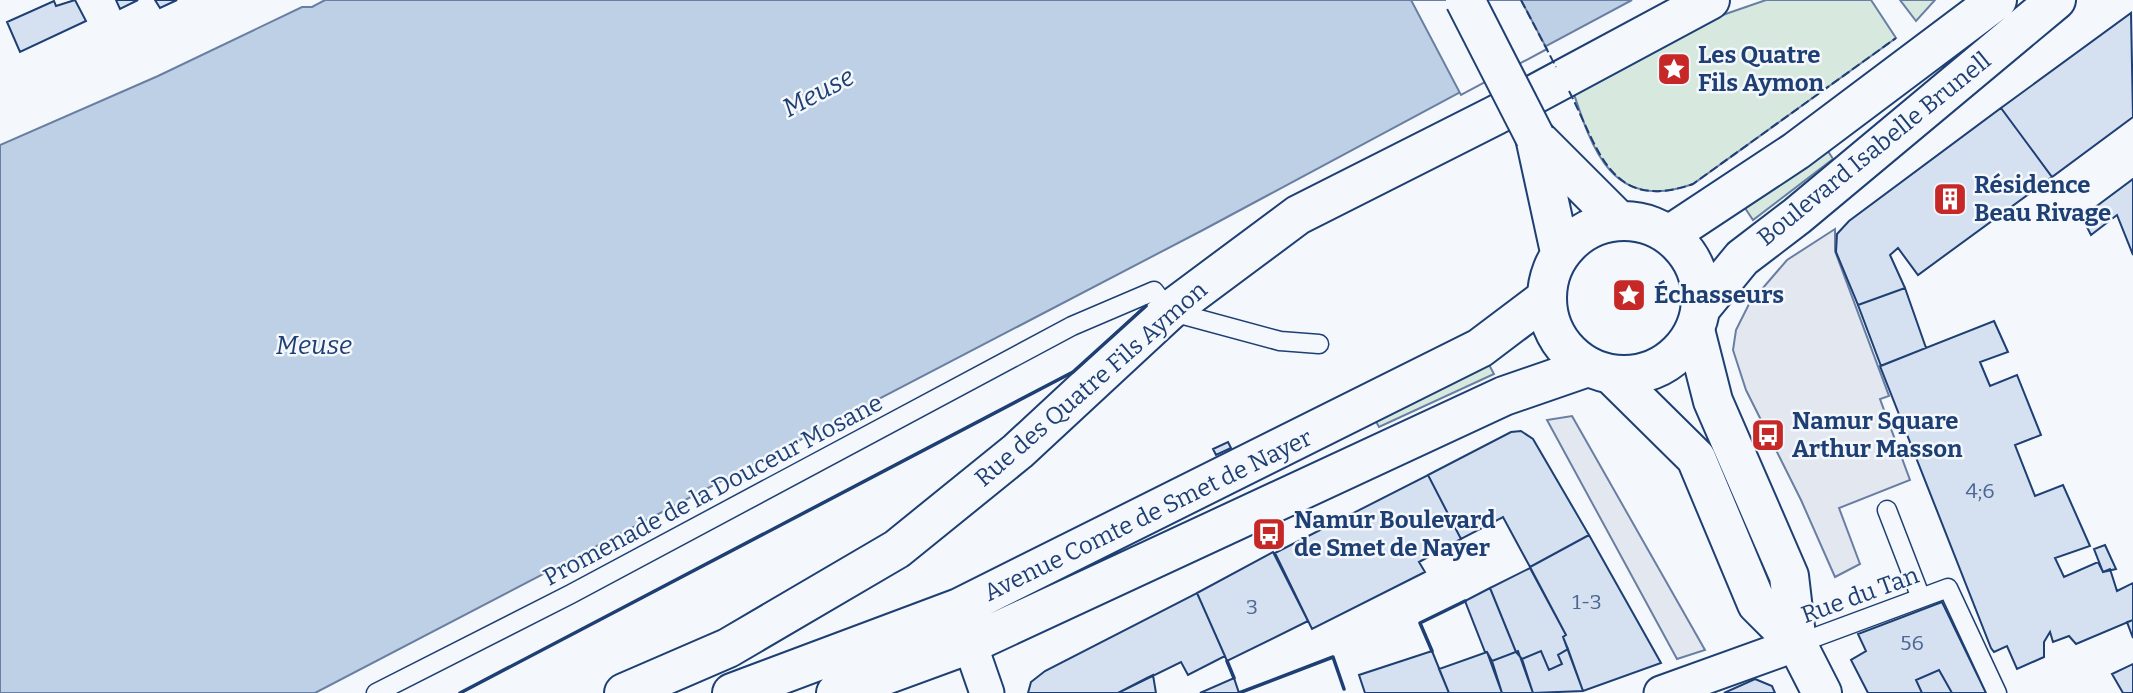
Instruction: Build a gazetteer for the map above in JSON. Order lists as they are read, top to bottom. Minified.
{"streets":{"main road":["Boulevard Isabelle Brunell","Rue des Quatre Fils Aymon","Avenue Comte de Smet de Nayer"],"lane":["Promenade de la Douceur Mosane","Rue du Tan"]},"crossings":[["Boulevard Isabelle Brunell","Avenue Comte de Smet de Nayer"],["Rue des Quatre Fils Aymon","Promenade de la Douceur Mosane"]],"water":["Meuse"],"places":{"place":["Les Quatre Fils Aymon","Échasseurs"],"building":["Résidence Beau Rivage"],"bus stop":["Namur Square Arthur Masson","Namur Boulevard de Smet de Nayer"]},"house_numbers":["4;6","1-3","3","56"]}
